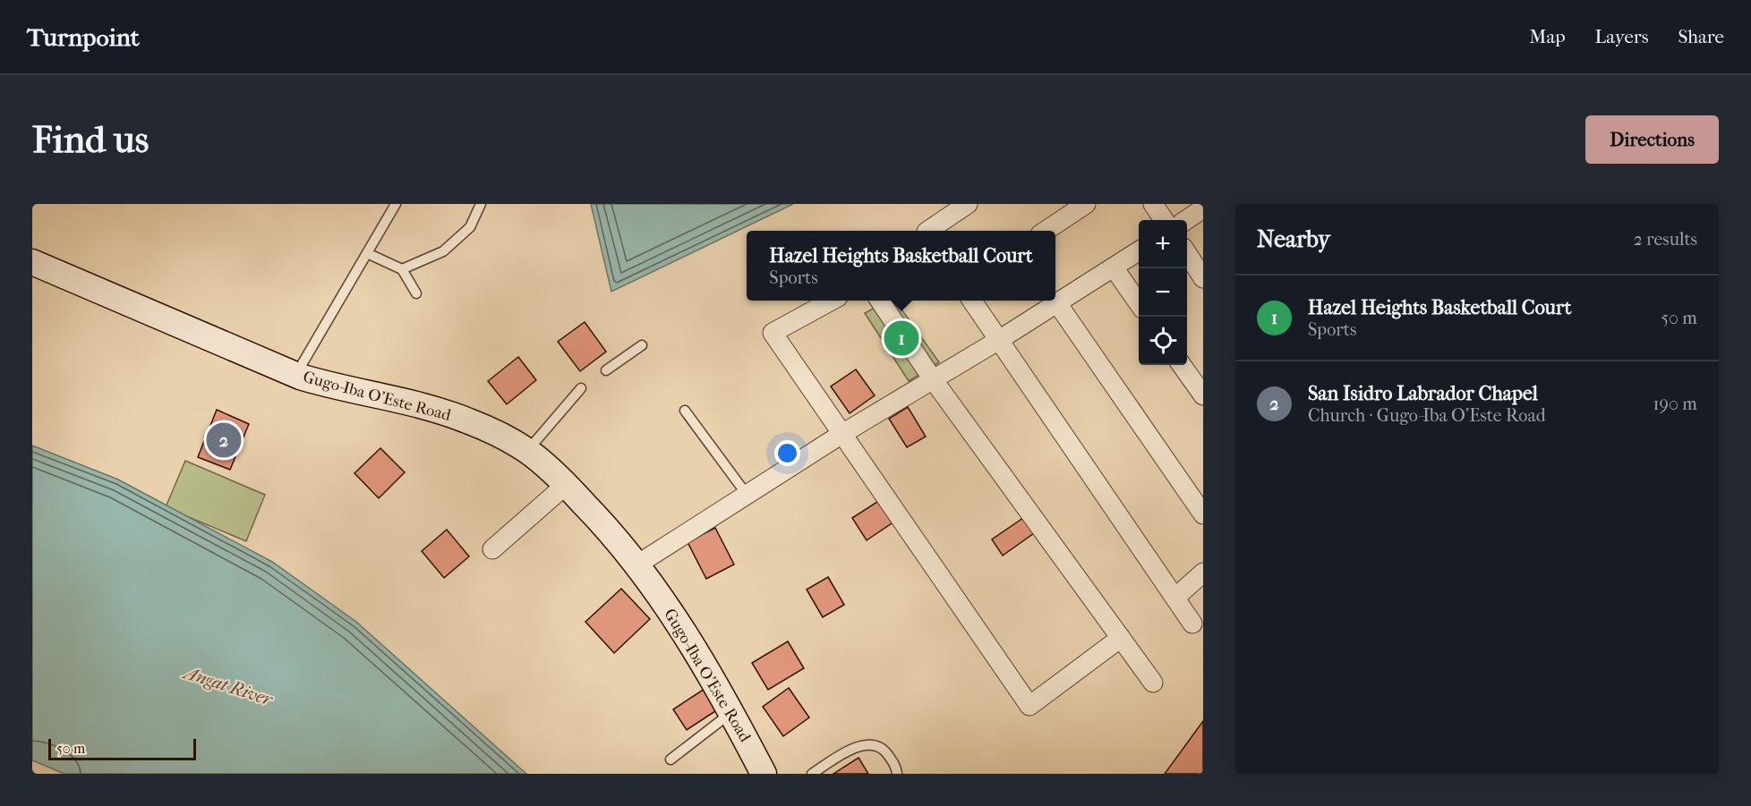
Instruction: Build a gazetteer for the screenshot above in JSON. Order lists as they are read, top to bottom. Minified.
{"streets":{"main road":["Gugo-Iba O'Este Road"]},"water":["Angat River"],"scale_bar":"50 m","page":{"header":"Turnpoint","nav":["Map","Layers","Share"],"buttons":"Directions","title":"Find us","heading":["Nearby","2 results"],"map_buttons":["+","−"],"popup":["Hazel Heights Basketball Court","Sports"],"list":[{"mark":"1","name":"Hazel Heights Basketball Court","note":"Sports","value":"50 m"},{"mark":"2","name":"San Isidro Labrador Chapel","note":"Church · Gugo-Iba O'Este Road","value":"190 m"}],"pins":["1","2"],"scale":"50 m"}}
